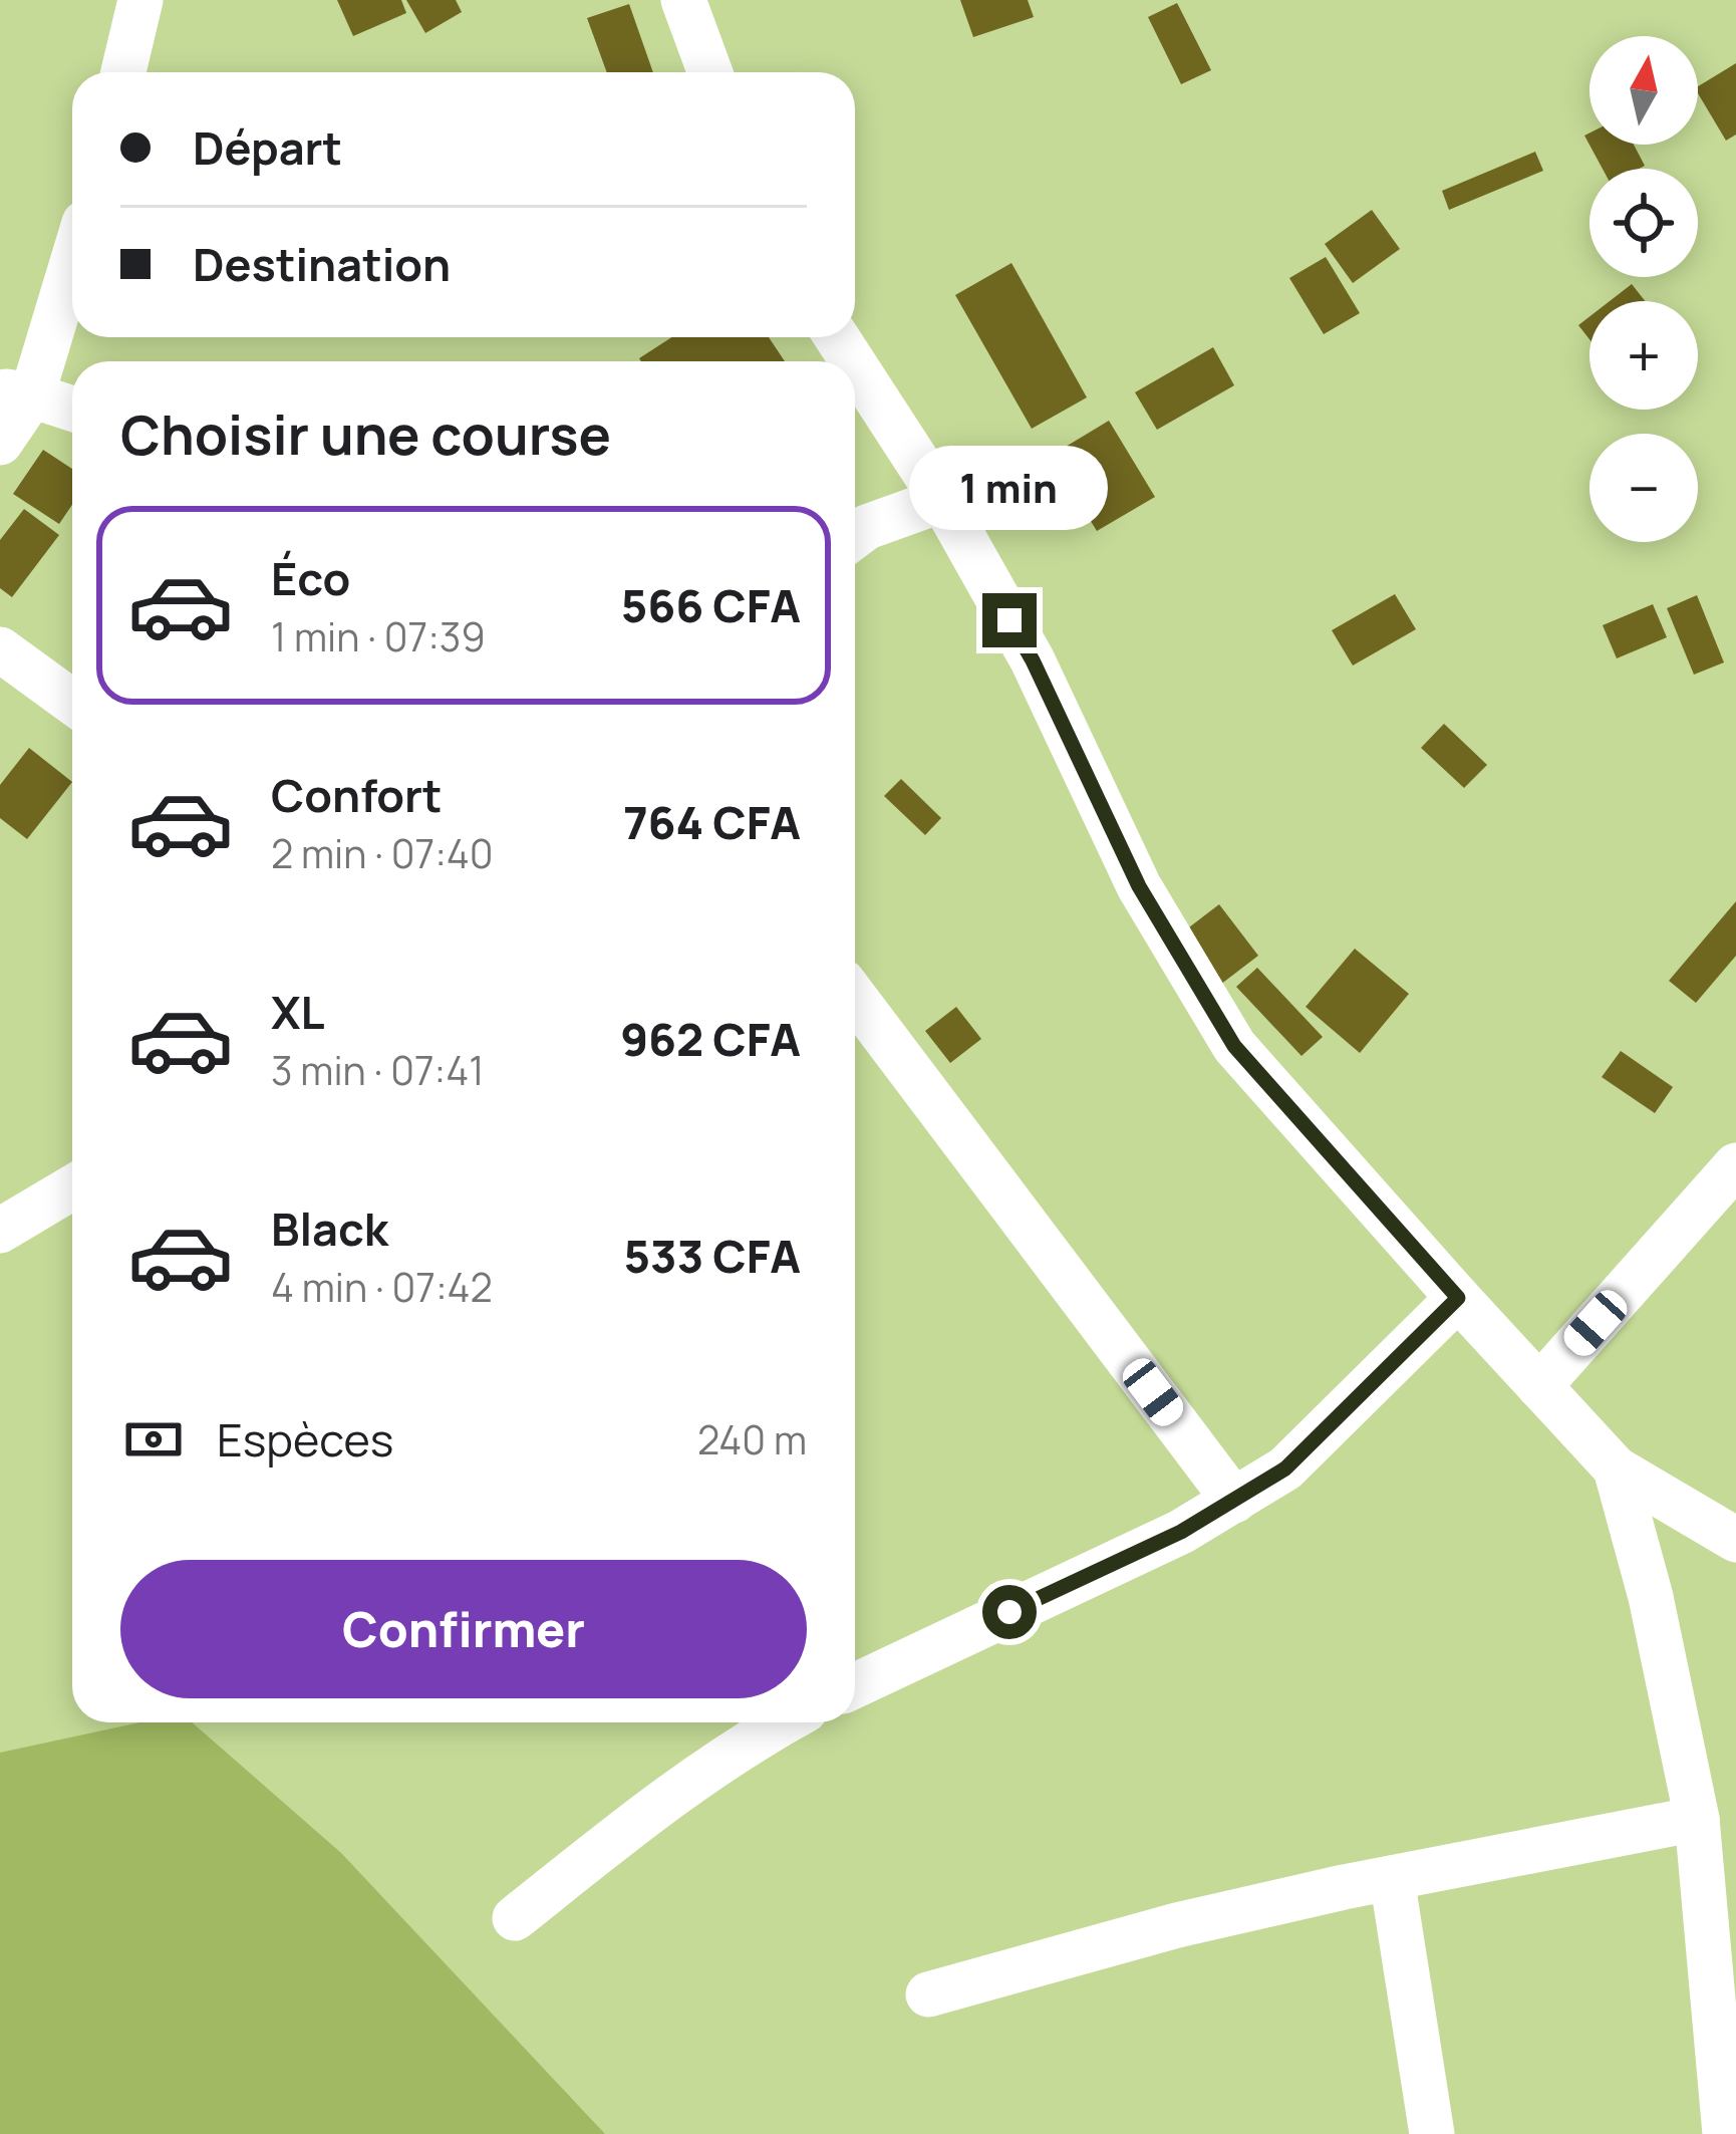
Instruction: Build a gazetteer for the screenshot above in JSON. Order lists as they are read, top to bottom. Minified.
{"north":"top","page":{"map_buttons":["+","−"],"banner":["Départ","Destination"],"heading":"Choisir une course","bubble":"1 min","list":[{"name":"Éco","note":"1 min · 07:39","value":"566 CFA"},{"name":"Confort","note":"2 min · 07:40","value":"764 CFA"},{"name":"XL","note":"3 min · 07:41","value":"962 CFA"},{"name":"Black","note":"4 min · 07:42","value":"533 CFA"}],"pay":["Espèces","240 m"],"buttons":"Confirmer"}}
